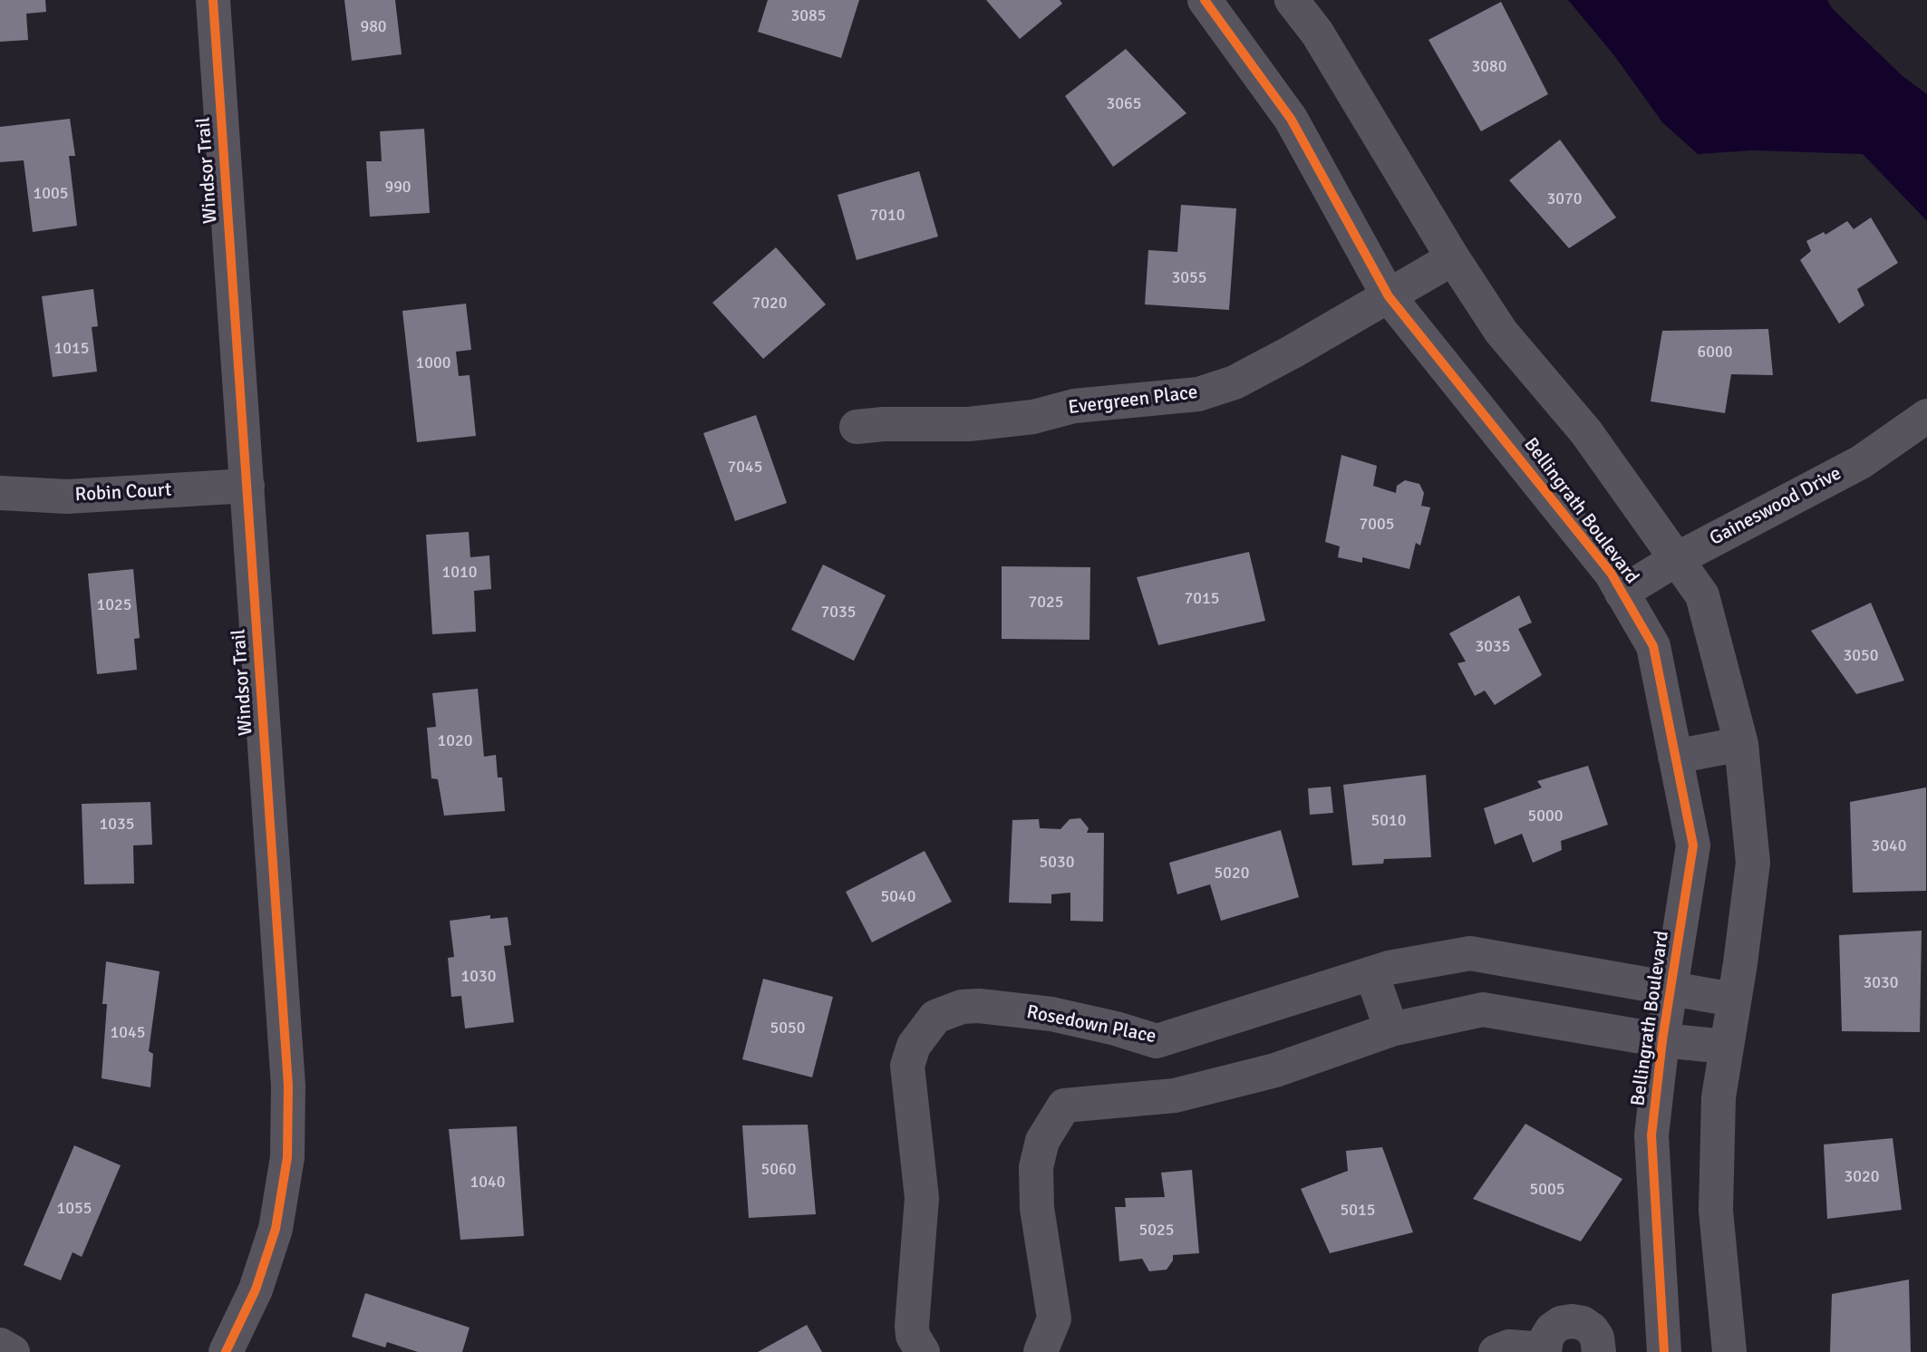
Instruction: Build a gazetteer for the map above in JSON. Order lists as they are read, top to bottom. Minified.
{"streets":{"street":["Windsor Trail","Evergreen Place","Robin Court","Gaineswood Drive","Bellingrath Boulevard","Rosedown Place"]},"crossings":[["Windsor Trail","Robin Court"],["Evergreen Place","Bellingrath Boulevard"],["Gaineswood Drive","Bellingrath Boulevard"],["Bellingrath Boulevard","Rosedown Place"]],"house_numbers":["3085","980","3080","3065","990","1005","3070","7010","3055","7020","1015","6000","1000","7045","7005","1010","7015","7025","1025","7035","3035","3050","1020","5000","5010","1035","3040","5030","5020","5040","1030","3030","5050","1045","5060","3020","1040","5005","1055","5015","5025"]}
